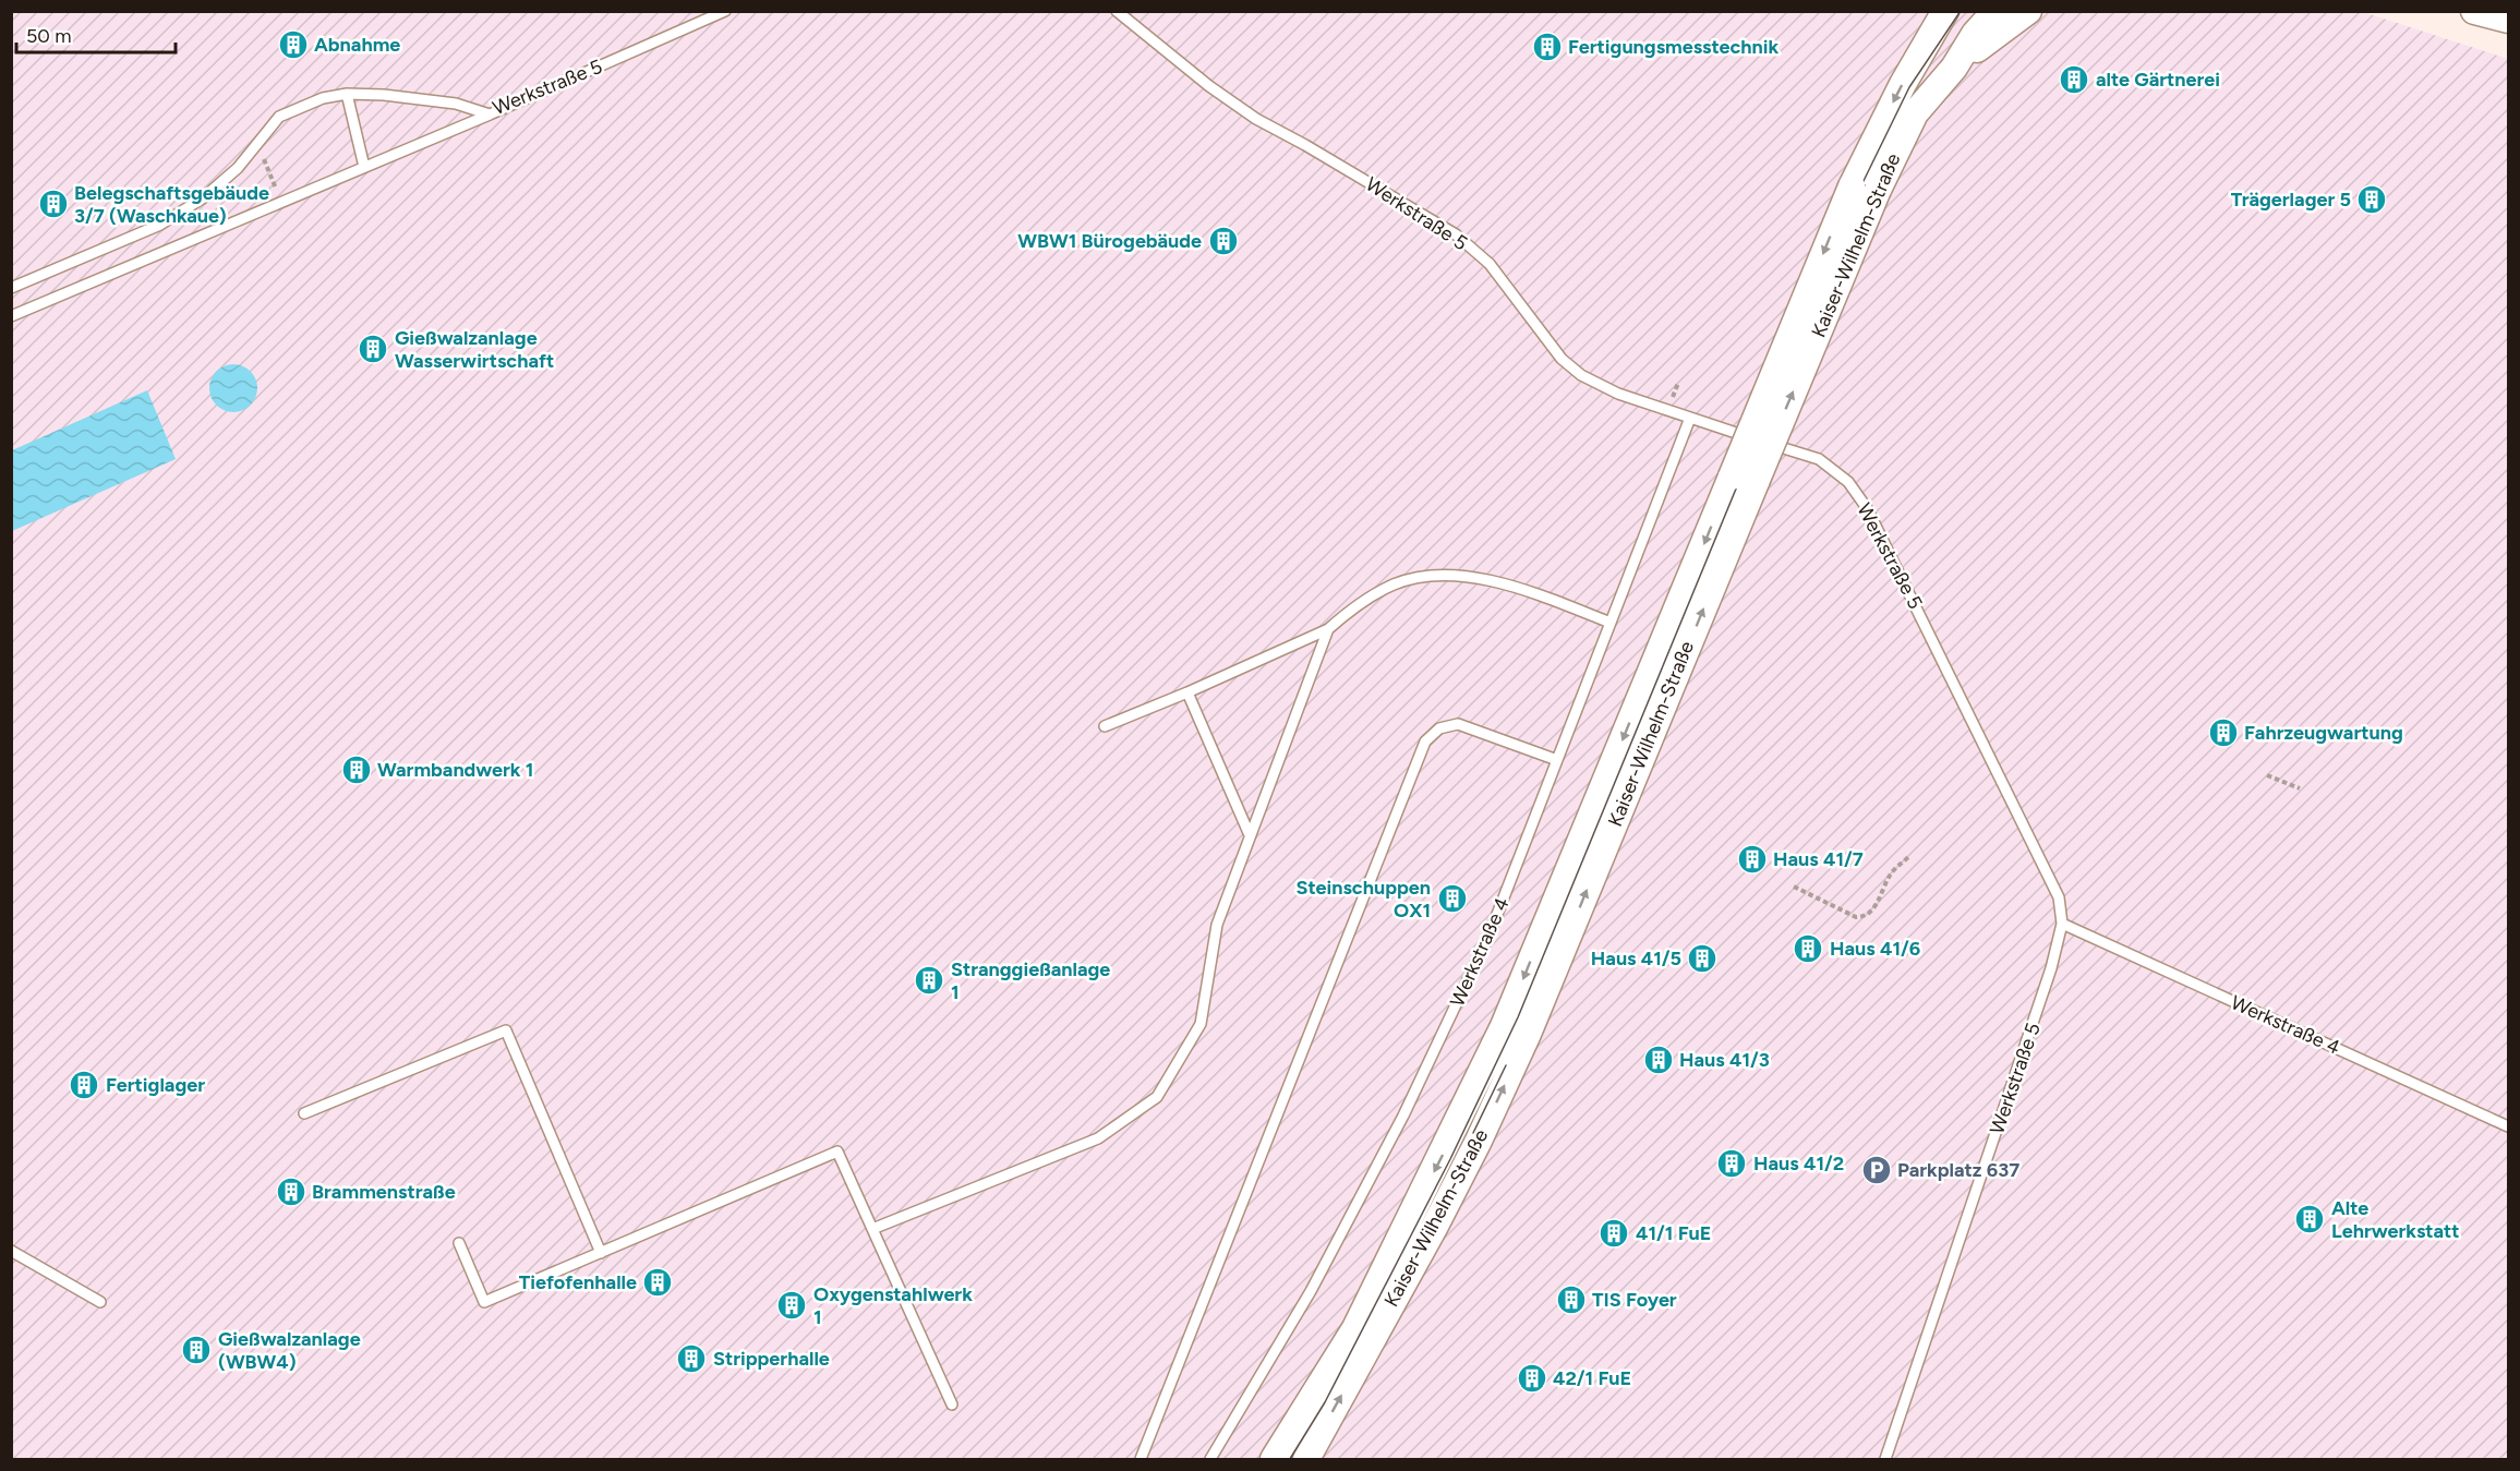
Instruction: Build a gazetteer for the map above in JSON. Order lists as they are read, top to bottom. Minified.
{"streets":{"main road":["Kaiser-Wilhelm-Straße"],"lane":["Werkstraße 5","Werkstraße 4"]},"crossings":[["Werkstraße 5","Werkstraße 4"]],"places":{"building":["Abnahme","Fertigungsmesstechnik","alte Gärtnerei","Trägerlager 5","Belegschaftsgebäude 3/7 (Waschkaue)","WBW1 Bürogebäude","Gießwalzanlage Wasserwirtschaft","Fahrzeugwartung","Warmbandwerk 1","Haus 41/7","Steinschuppen OX1","Haus 41/6","Haus 41/5","Stranggießanlage 1","Haus 41/3","Fertiglager","Haus 41/2","Brammenstraße","Alte Lehrwerkstatt","41/1 FuE","Tiefofenhalle","TIS Foyer","Oxygenstahlwerk 1","Gießwalzanlage (WBW4)","Stripperhalle","42/1 FuE"],"parking":["Parkplatz 637"]},"scale_bar":"50 m"}
